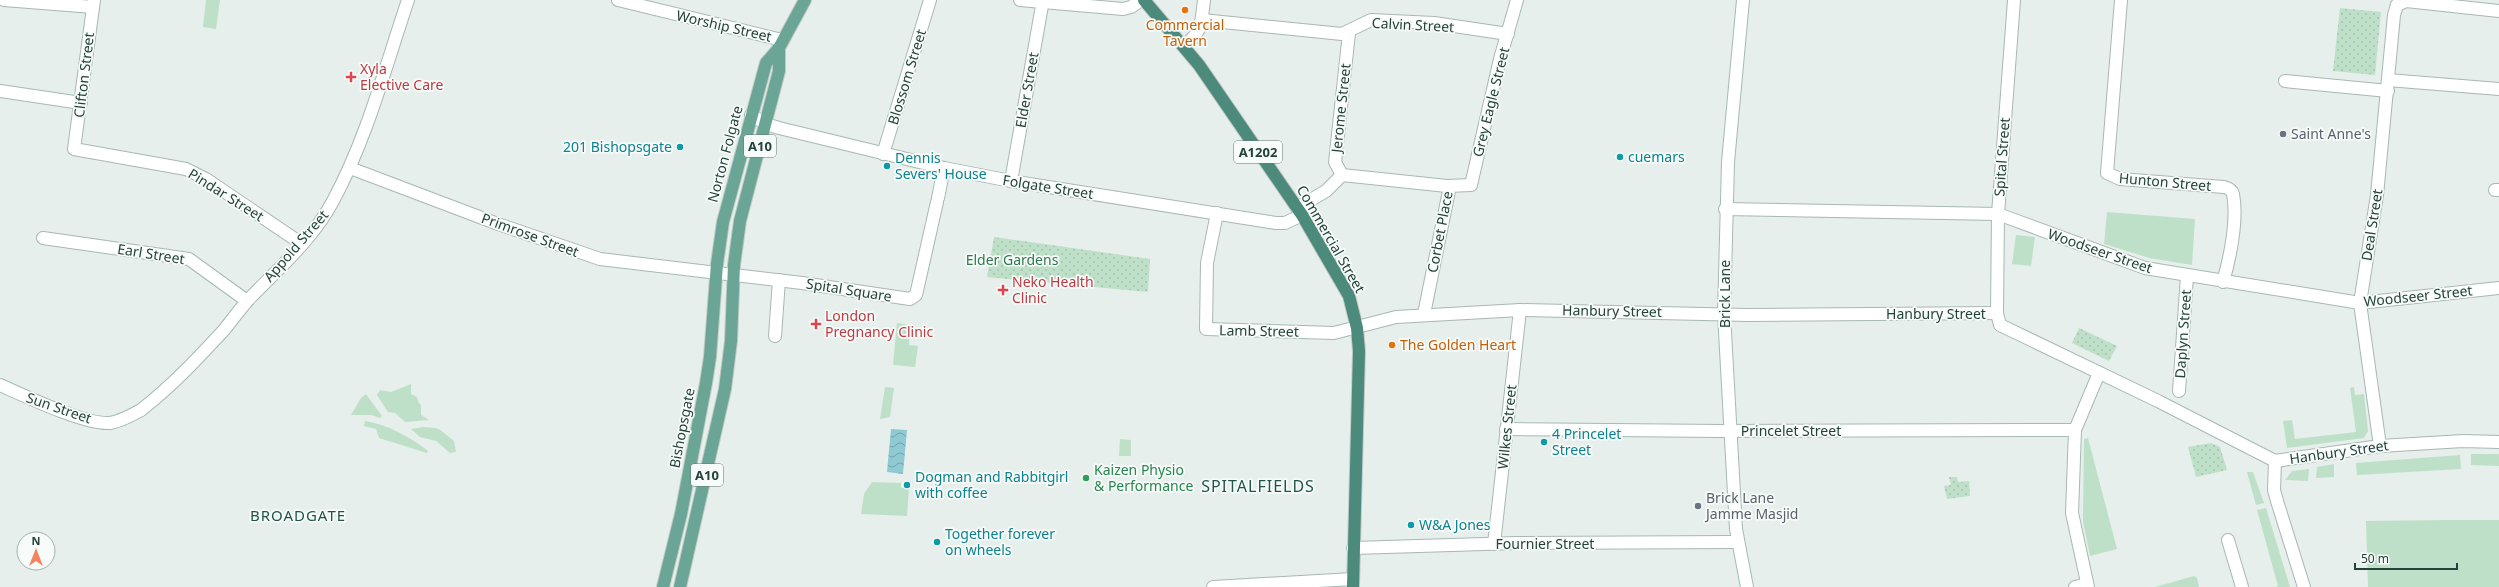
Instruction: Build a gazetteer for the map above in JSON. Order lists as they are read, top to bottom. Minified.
{"streets":{"highway":["A1202","Commercial Street"],"main road":["A10","Norton Folgate","Bishopsgate"],"street":["Calvin Street","Worship Street","Clifton Street","Blossom Street","Elder Street","Grey Eagle Street","Jerome Street","Spital Street","Hunton Street","Folgate Street","Pindar Street","Deal Street","Corbet Place","Primrose Street","Appold Street","Woodseer Street","Earl Street","Spital Square","Brick Lane","Hanbury Street","Lamb Street","Daplyn Street","Sun Street","Wilkes Street","Princelet Street","Fournier Street"]},"crossings":[["Calvin Street","Grey Eagle Street"],["Calvin Street","Jerome Street"],["Worship Street","A10"],["Worship Street","Norton Folgate"],["Clifton Street","Pindar Street"],["Blossom Street","Folgate Street"],["Elder Street","Folgate Street"],["Grey Eagle Street","Corbet Place"],["Jerome Street","Corbet Place"],["A10","Norton Folgate"],["A10","Folgate Street"],["A10","Primrose Street"],["A10","Spital Square"],["Norton Folgate","Folgate Street"],["Norton Folgate","Primrose Street"],["Norton Folgate","Bishopsgate"],["Spital Street","Woodseer Street"],["Spital Street","Hanbury Street"],["Hunton Street","Woodseer Street"],["Folgate Street","Commercial Street"],["Folgate Street","Spital Square"],["Folgate Street","Lamb Street"],["Pindar Street","Appold Street"],["Deal Street","Woodseer Street"],["Deal Street","Hanbury Street"],["Corbet Place","Hanbury Street"],["Primrose Street","Appold Street"],["Primrose Street","Spital Square"],["Primrose Street","Bishopsgate"],["Commercial Street","Hanbury Street"],["Commercial Street","Lamb Street"],["Commercial Street","Fournier Street"],["Appold Street","Earl Street"],["Appold Street","Sun Street"],["Woodseer Street","Brick Lane"],["Woodseer Street","Daplyn Street"],["Brick Lane","Hanbury Street"],["Brick Lane","Princelet Street"],["Brick Lane","Fournier Street"],["Hanbury Street","Lamb Street"],["Hanbury Street","Wilkes Street"],["Wilkes Street","Princelet Street"],["Wilkes Street","Fournier Street"]],"districts":["SPITALFIELDS","BROADGATE"],"parks":["Elder Gardens"],"places":{"other":["Commercial Tavern","Saint Anne's","201 Bishopsgate","cuemars","Dennis Severs' House","The Golden Heart","4 Princelet Street","Kaizen Physio & Performance","Dogman and Rabbitgirl with coffee","Brick Lane Jamme Masjid","W&A Jones","Together forever on wheels"],"health":["Xyla Elective Care","Neko Health Clinic","London Pregnancy Clinic"]},"scale_bar":"50 m","north":"top"}
